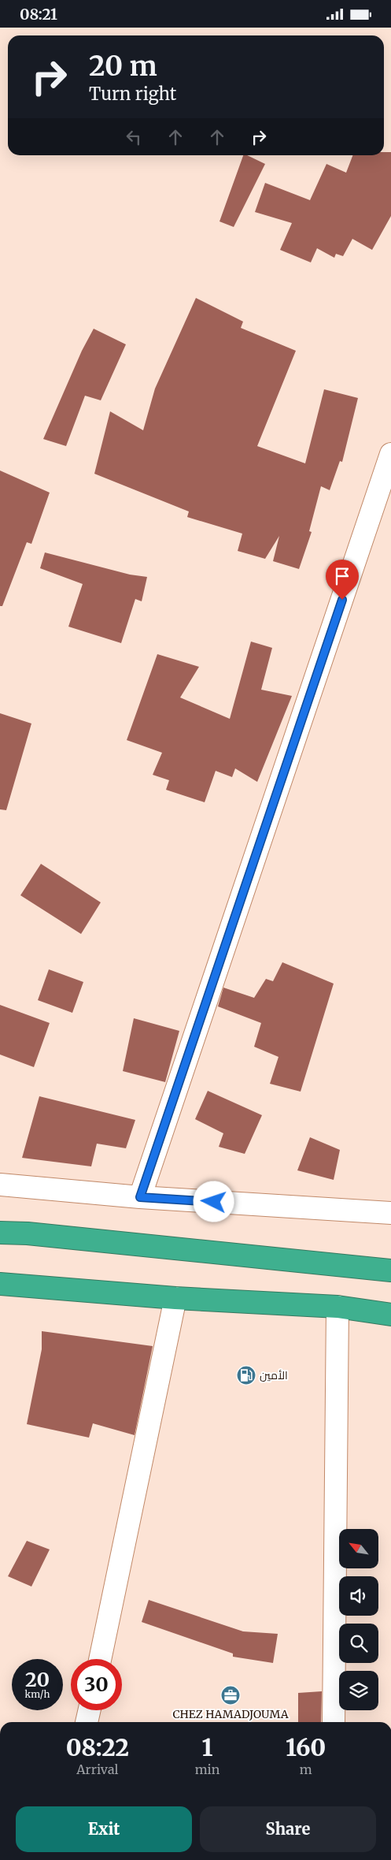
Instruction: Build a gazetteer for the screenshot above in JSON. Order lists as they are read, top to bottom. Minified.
{"places":{"fuel station":["الأمين"],"office":["CHEZ HAMADJOUMA"]},"north":"top left","page":{"status":"08:21","turn":["20 m","Turn right"],"speed":"20 km/h","limit":"30","eta":["08:22","Arrival","1","min","160","m"],"buttons":["Exit","Share"]}}
